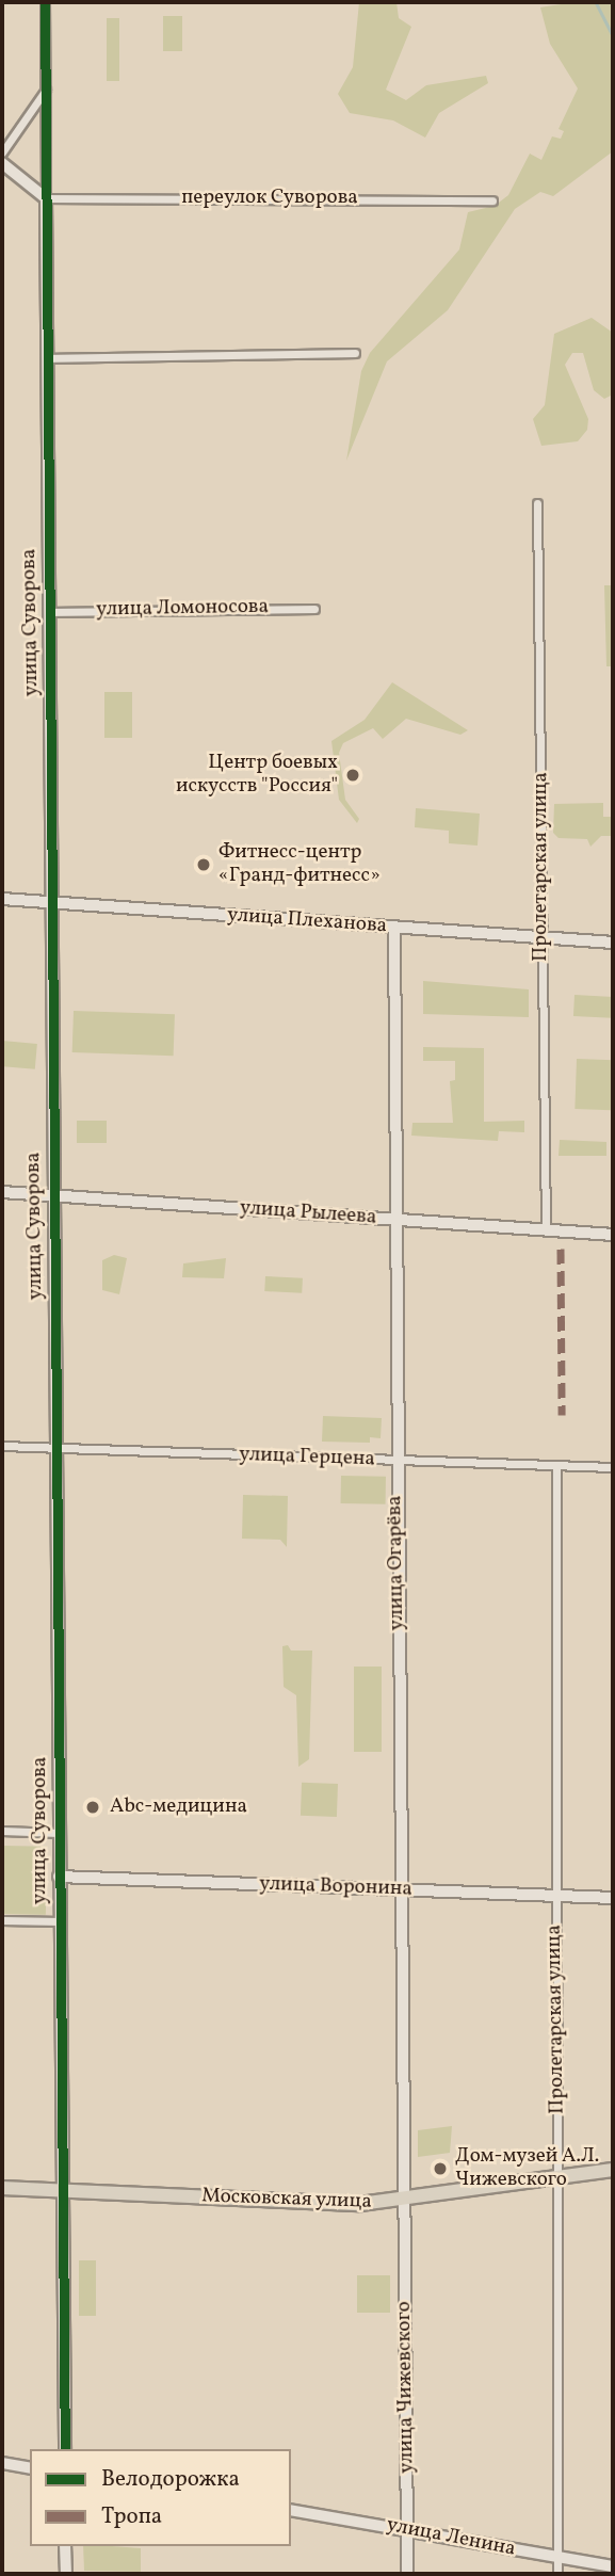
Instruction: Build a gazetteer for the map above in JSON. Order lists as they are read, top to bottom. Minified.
{"streets":{"main road":["улица Плеханова","улица Рылеева","Московская улица","улица Ленина"],"street":["переулок Суворова","улица Ломоносова","улица Суворова","Пролетарская улица","улица Герцена","улица Огарёва","улица Воронина","улица Чижевского"]},"crossings":[["переулок Суворова","улица Суворова"],["улица Ломоносова","улица Суворова"],["улица Суворова","улица Плеханова"],["улица Суворова","улица Рылеева"],["улица Суворова","улица Герцена"],["улица Суворова","улица Воронина"],["улица Суворова","Московская улица"],["Пролетарская улица","улица Плеханова"],["Пролетарская улица","улица Рылеева"],["Пролетарская улица","улица Герцена"],["Пролетарская улица","улица Воронина"],["Пролетарская улица","Московская улица"],["Пролетарская улица","улица Ленина"],["улица Плеханова","улица Огарёва"],["улица Рылеева","улица Огарёва"],["улица Герцена","улица Огарёва"],["улица Огарёва","улица Воронина"],["улица Огарёва","Московская улица"],["улица Огарёва","улица Чижевского"],["Московская улица","улица Чижевского"],["улица Чижевского","улица Ленина"]],"places":["Центр боевых искусств \"Россия\"","Фитнесс-центр «Гранд-фитнесс»","Abc-медицина","Дом-музей А.Л. Чижевского"],"legend":["Велодорожка","Тропа"]}
